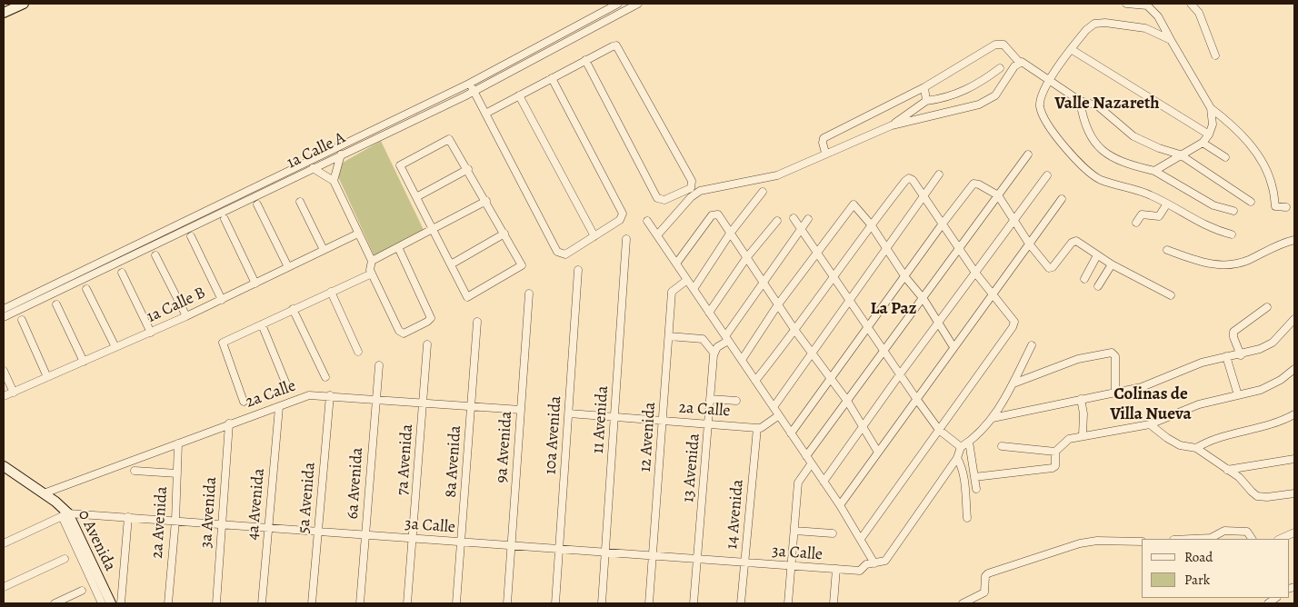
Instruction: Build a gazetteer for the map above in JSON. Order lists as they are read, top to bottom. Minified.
{"streets":{"street":["1a Calle A","1a Calle B","2a Calle","11 Avenida","10a Avenida","12 Avenida","9a Avenida","7a Avenida","8a Avenida","13 Avenida","6a Avenida","5a Avenida","4a Avenida","3a Avenida","14 Avenida","2a Avenida","3a Calle","0 Avenida"]},"crossings":[["2a Calle","11 Avenida"],["2a Calle","10a Avenida"],["2a Calle","12 Avenida"],["2a Calle","9a Avenida"],["2a Calle","7a Avenida"],["2a Calle","8a Avenida"],["2a Calle","13 Avenida"],["2a Calle","6a Avenida"],["2a Calle","5a Avenida"],["2a Calle","4a Avenida"],["2a Calle","3a Avenida"],["2a Calle","14 Avenida"],["2a Calle","2a Avenida"],["2a Calle","0 Avenida"],["11 Avenida","3a Calle"],["10a Avenida","3a Calle"],["12 Avenida","3a Calle"],["9a Avenida","3a Calle"],["7a Avenida","3a Calle"],["8a Avenida","3a Calle"],["13 Avenida","3a Calle"],["6a Avenida","3a Calle"],["5a Avenida","3a Calle"],["4a Avenida","3a Calle"],["3a Avenida","3a Calle"],["14 Avenida","3a Calle"],["2a Avenida","3a Calle"],["3a Calle","0 Avenida"]],"districts":["Valle Nazareth","La Paz","Colinas de Villa Nueva"],"legend":["Road","Park"]}
